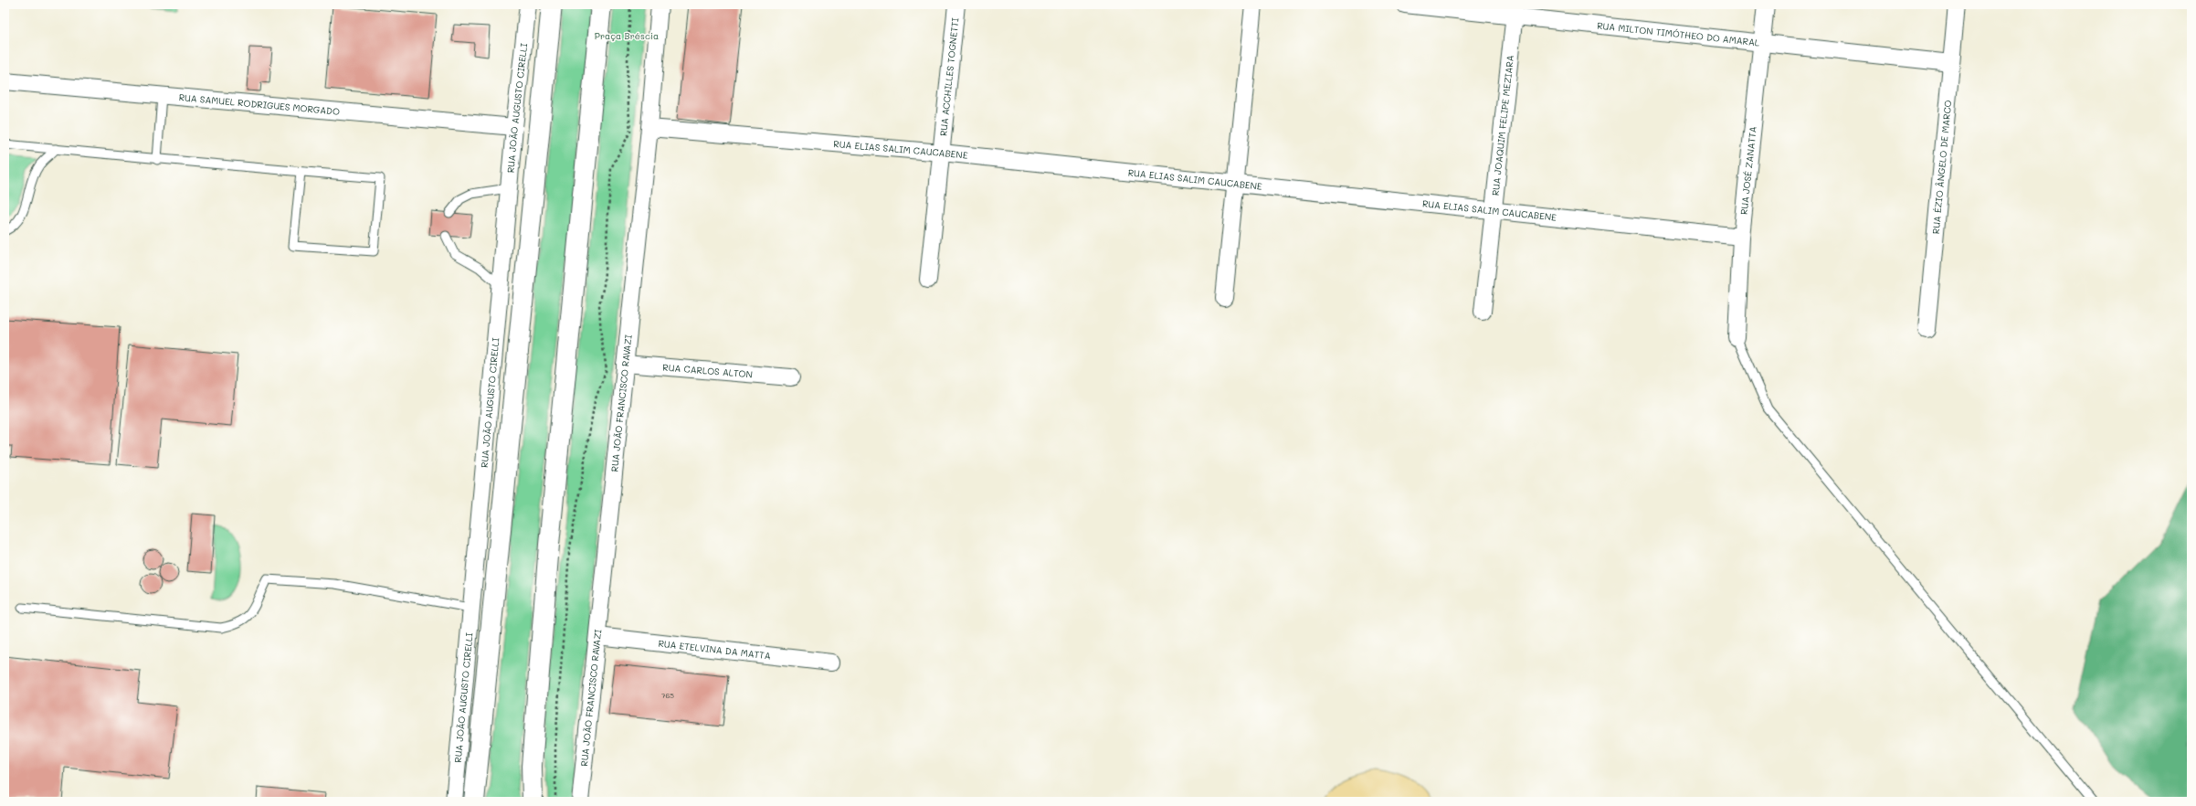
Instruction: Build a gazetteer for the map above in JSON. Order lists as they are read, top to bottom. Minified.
{"streets":{"street":["RUA MILTON TIMÓTHEO DO AMARAL","RUA ACCHILLES TOGNETTI","RUA SAMUEL RODRIGUES MORGADO","RUA JOÃO AUGUSTO CIRELLI","RUA JOAQUIM FELIPE MEZIARA","RUA ELIAS SALIM CAUCABENE","RUA ÉZIO ÂNGELO DE MARCO","RUA JOSÉ ZANATTA","RUA CARLOS ALTON","RUA JOÃO FRANCISCO RAVAZI","RUA ETELVINA DA MATTA"]},"crossings":[["RUA MILTON TIMÓTHEO DO AMARAL","RUA JOAQUIM FELIPE MEZIARA"],["RUA MILTON TIMÓTHEO DO AMARAL","RUA ÉZIO ÂNGELO DE MARCO"],["RUA MILTON TIMÓTHEO DO AMARAL","RUA JOSÉ ZANATTA"],["RUA ACCHILLES TOGNETTI","RUA ELIAS SALIM CAUCABENE"],["RUA SAMUEL RODRIGUES MORGADO","RUA JOÃO AUGUSTO CIRELLI"],["RUA JOAQUIM FELIPE MEZIARA","RUA ELIAS SALIM CAUCABENE"],["RUA ELIAS SALIM CAUCABENE","RUA JOSÉ ZANATTA"],["RUA ELIAS SALIM CAUCABENE","RUA JOÃO FRANCISCO RAVAZI"],["RUA CARLOS ALTON","RUA JOÃO FRANCISCO RAVAZI"],["RUA JOÃO FRANCISCO RAVAZI","RUA ETELVINA DA MATTA"]],"parks":["Praça Bréscia"],"house_numbers":["765"]}
